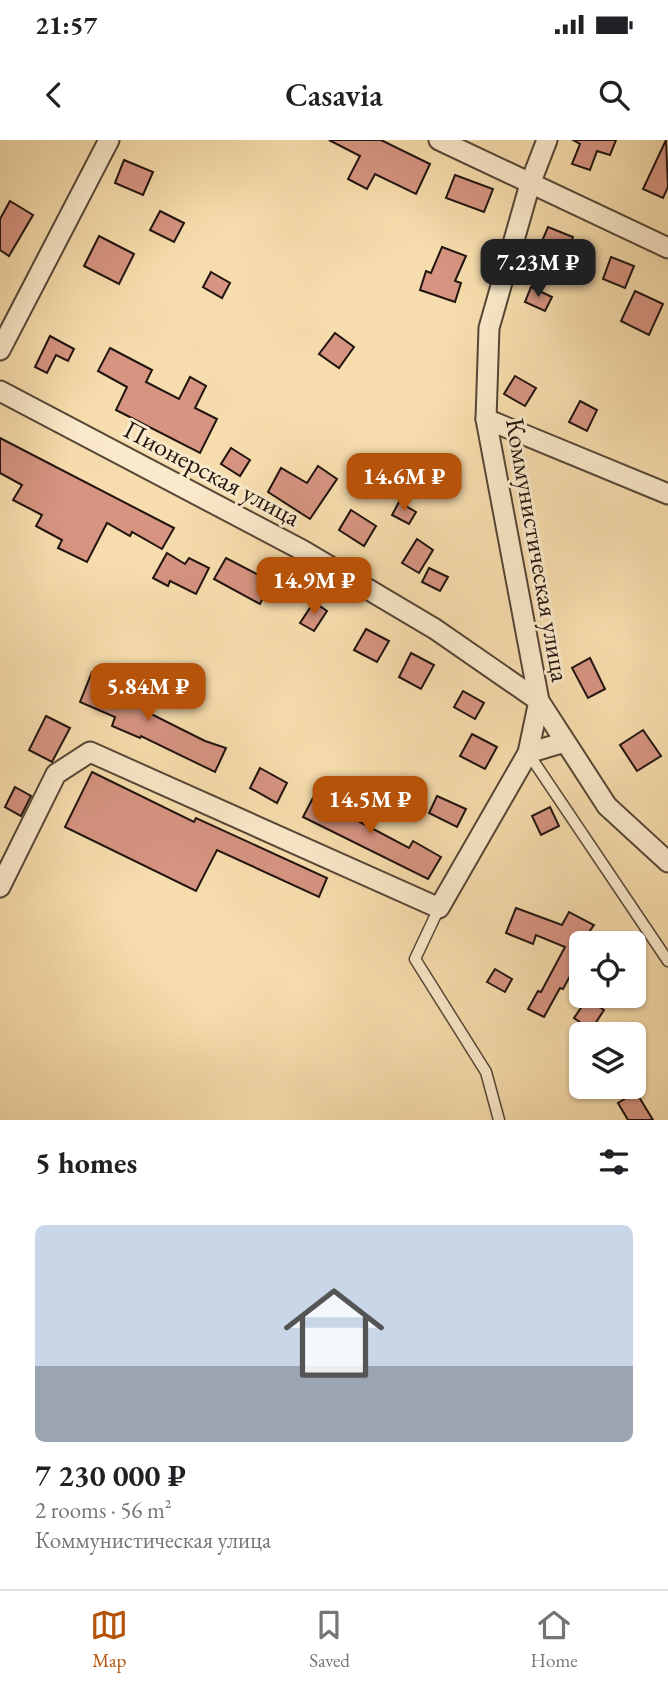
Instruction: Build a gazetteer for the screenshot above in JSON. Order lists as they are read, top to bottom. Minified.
{"streets":{"street":["Пионерская улица","Коммунистическая улица"]},"crossings":[["Пионерская улица","Коммунистическая улица"]],"page":{"status":"21:57","header":"Casavia","price":["7.23M ₽","14.6M ₽","14.9M ₽","5.84M ₽","14.5M ₽"],"heading":"5 homes","list":[{"name":"7 230 000 ₽","note":"2 rooms · 56 m² · Коммунистическая улица"}],"tabs":["Map","Saved","Home"]}}
